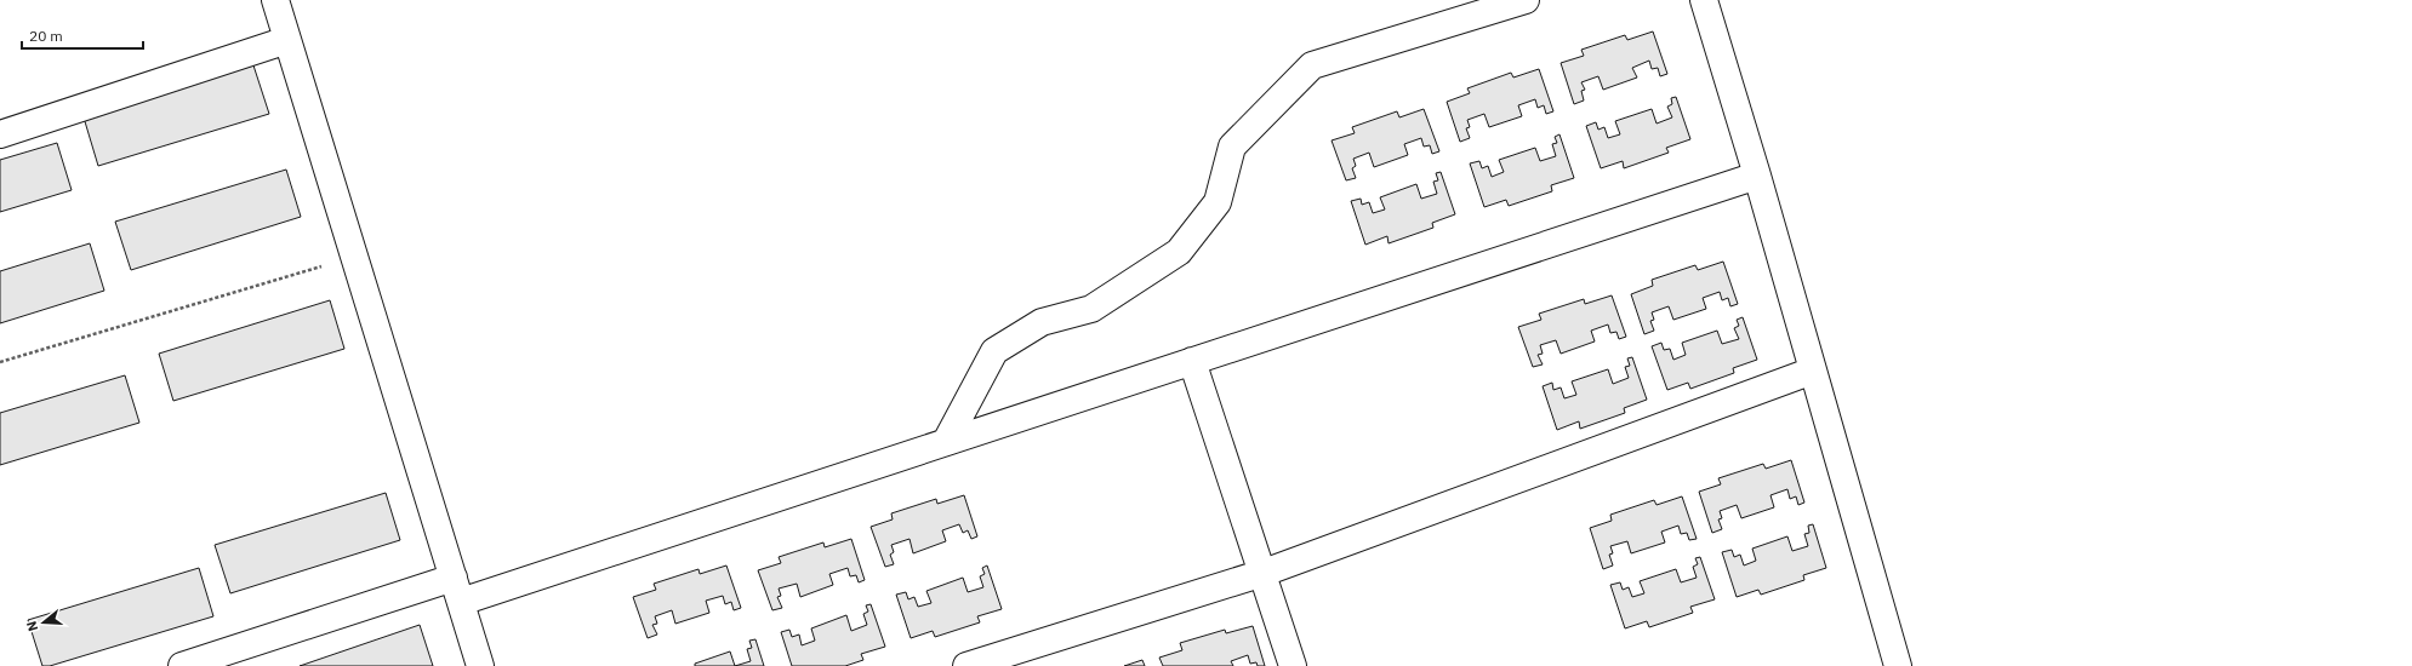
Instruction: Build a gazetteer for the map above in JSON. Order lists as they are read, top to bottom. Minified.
{"scale_bar":"20 m","north":"left"}
